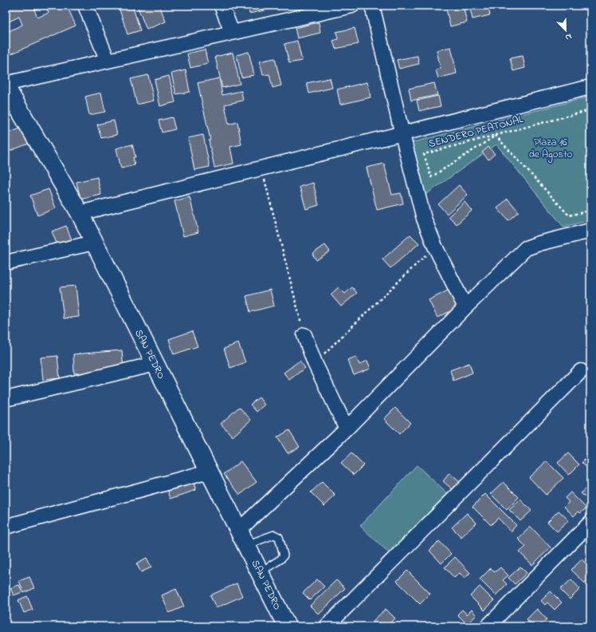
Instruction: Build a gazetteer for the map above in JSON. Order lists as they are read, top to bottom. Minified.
{"streets":{"main road":["SAN PEDRO"],"path":["SENDERO PEATONAL"]},"parks":["Plaza 16 de Agosto"],"north":"bottom right"}
